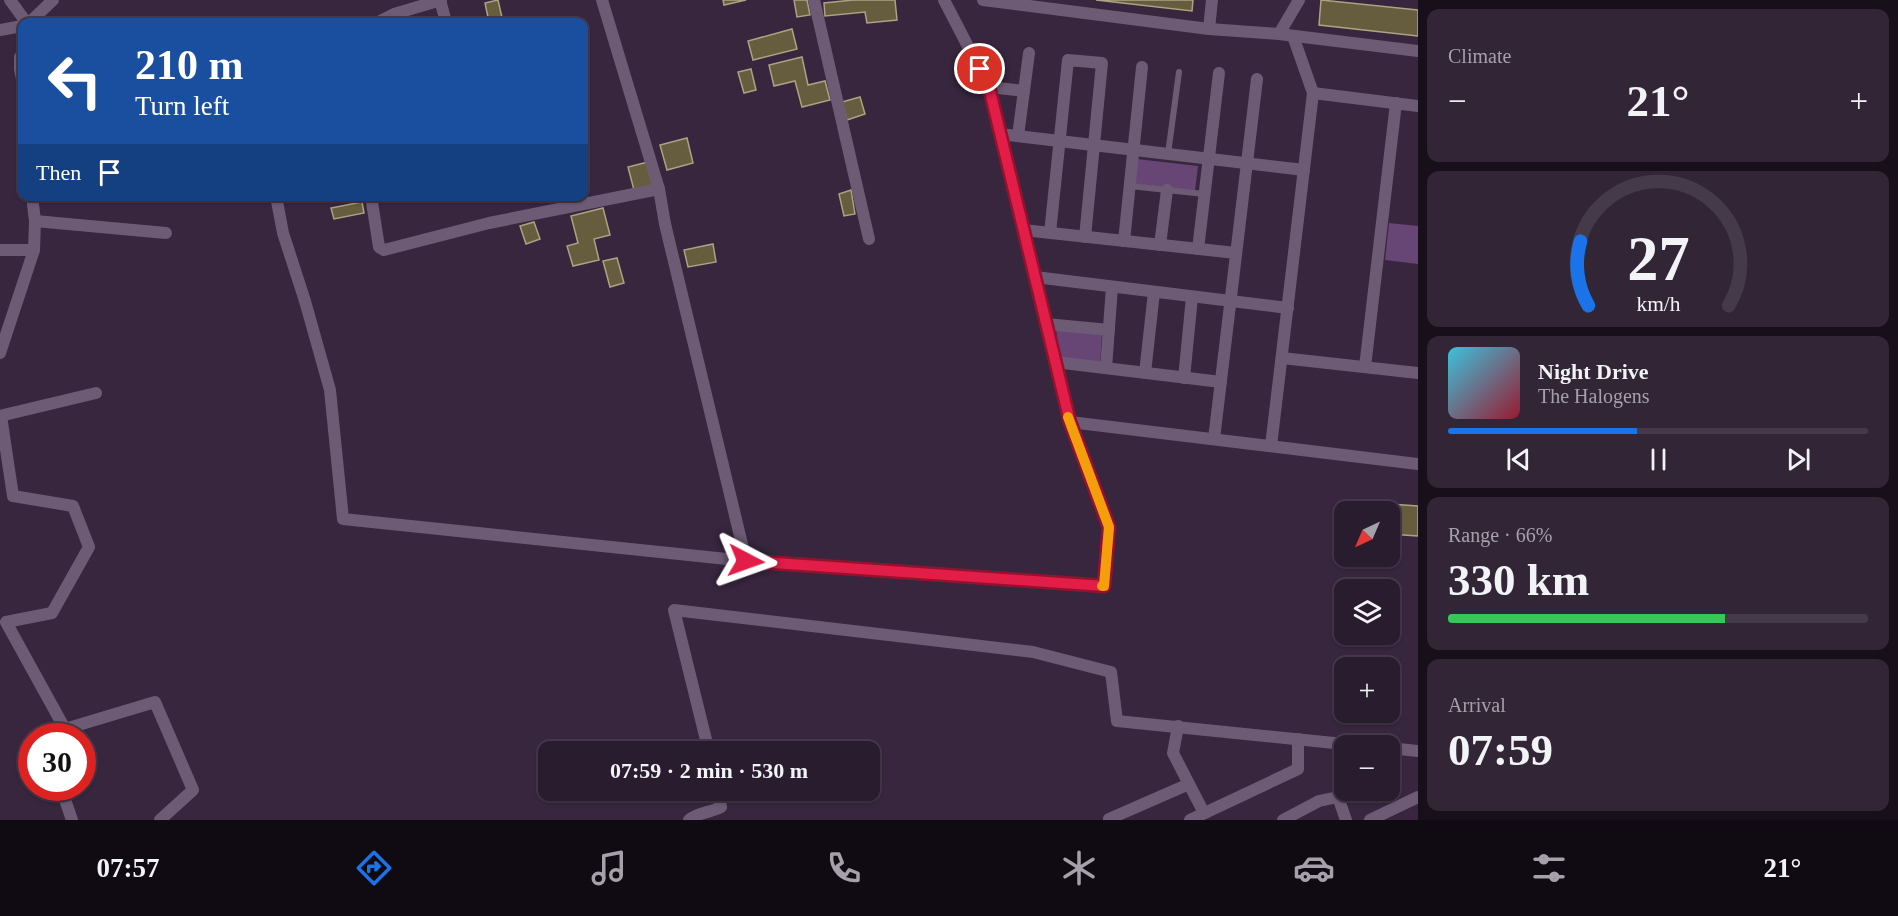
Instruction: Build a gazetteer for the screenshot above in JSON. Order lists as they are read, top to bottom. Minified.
{"north":"bottom left","page":{"tile":["Climate",["Range · 66%","330 km"],["Arrival","07:59"]],"turn":["210 m","Turn left"],"heat":["−","21°","+"],"then":"Then","song":["Night Drive","The Halogens"],"map_buttons":["+","−"],"limit":"30","trip":"07:59 · 2 min · 530 m","tabs":["07:57","21°"],"gauge":["27","km/h"]}}
